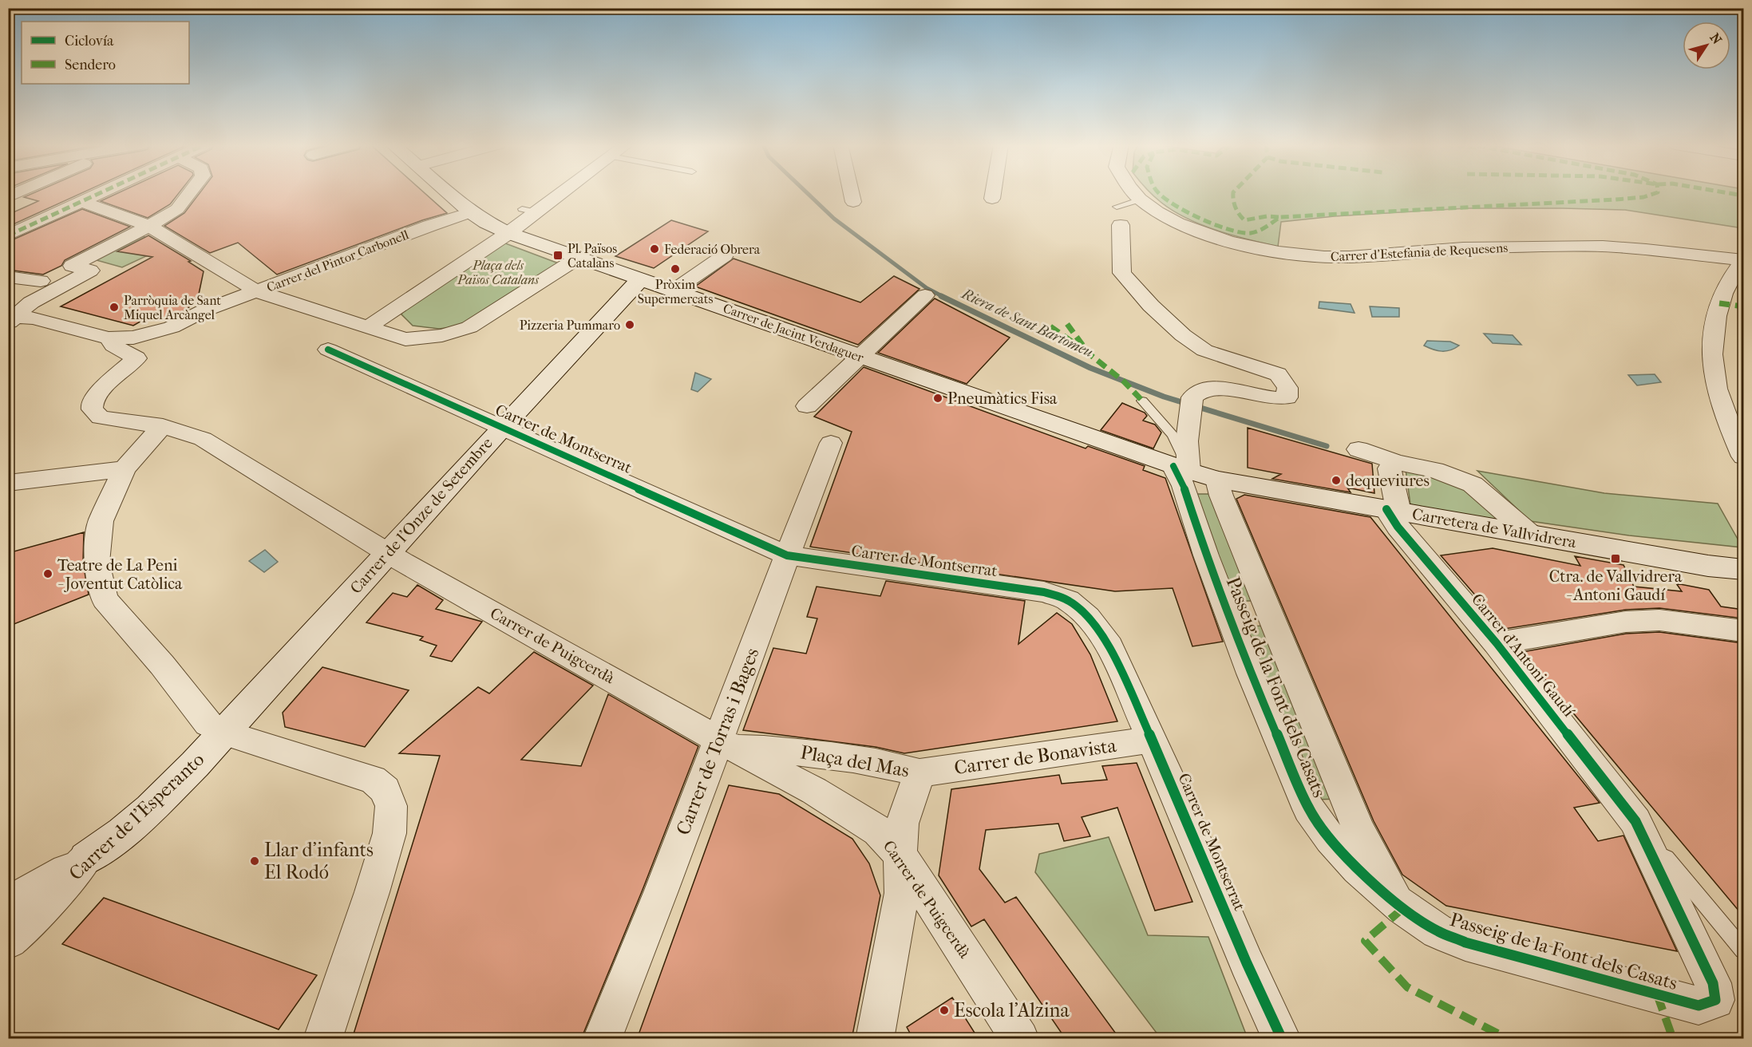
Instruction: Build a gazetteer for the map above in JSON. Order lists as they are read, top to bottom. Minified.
{"streets":{"main road":["Carrer de Jacint Verdaguer","Carrer de l'Onze de Setembre","Carretera de Vallvidrera","Carrer de l'Esperanto"],"street":["Carrer d'Estefania de Requesens","Carrer del Pintor Carbonell","Carrer de Montserrat","Carrer de Puigcerdà","Carrer d'Antoni Gaudí","Passeig de la Font dels Casats","Carrer de Torras i Bages","Carrer de Bonavista","Plaça del Mas"]},"crossings":[["Carrer del Pintor Carbonell","Carrer de Jacint Verdaguer"],["Carrer del Pintor Carbonell","Carrer de Puigcerdà"],["Carrer de Jacint Verdaguer","Carrer de l'Onze de Setembre"],["Carrer de Jacint Verdaguer","Carretera de Vallvidrera"],["Carrer de Jacint Verdaguer","Passeig de la Font dels Casats"],["Carrer de Montserrat","Carrer de l'Onze de Setembre"],["Carrer de Montserrat","Carrer de Torras i Bages"],["Carrer de Montserrat","Carrer de Bonavista"],["Carrer de l'Onze de Setembre","Carrer de Puigcerdà"],["Carrer de l'Onze de Setembre","Carrer de l'Esperanto"],["Carretera de Vallvidrera","Carrer d'Antoni Gaudí"],["Carretera de Vallvidrera","Passeig de la Font dels Casats"],["Carrer de Puigcerdà","Carrer de Torras i Bages"],["Carrer de Puigcerdà","Plaça del Mas"],["Carrer d'Antoni Gaudí","Passeig de la Font dels Casats"],["Carrer de Torras i Bages","Plaça del Mas"],["Carrer de Bonavista","Plaça del Mas"]],"water":["Riera de Sant Bartomeu"],"parks":["Plaça dels Països Catalans"],"places":{"other":["Federació Obrera","Pròxim Supermercats","Parròquia de Sant Miquel Arcàngel","Pizzeria Pummaro","Pneumàtics Fisa","dequeviures","Teatre de La Peni - Joventut Catòlica","Llar d'infants El Rodó","Escola l'Alzina"],"transit":["Pl. Països Catalans","Ctra. de Vallvidrera - Antoni Gaudí"]},"legend":["Ciclovía","Sendero"],"north":"top right"}
